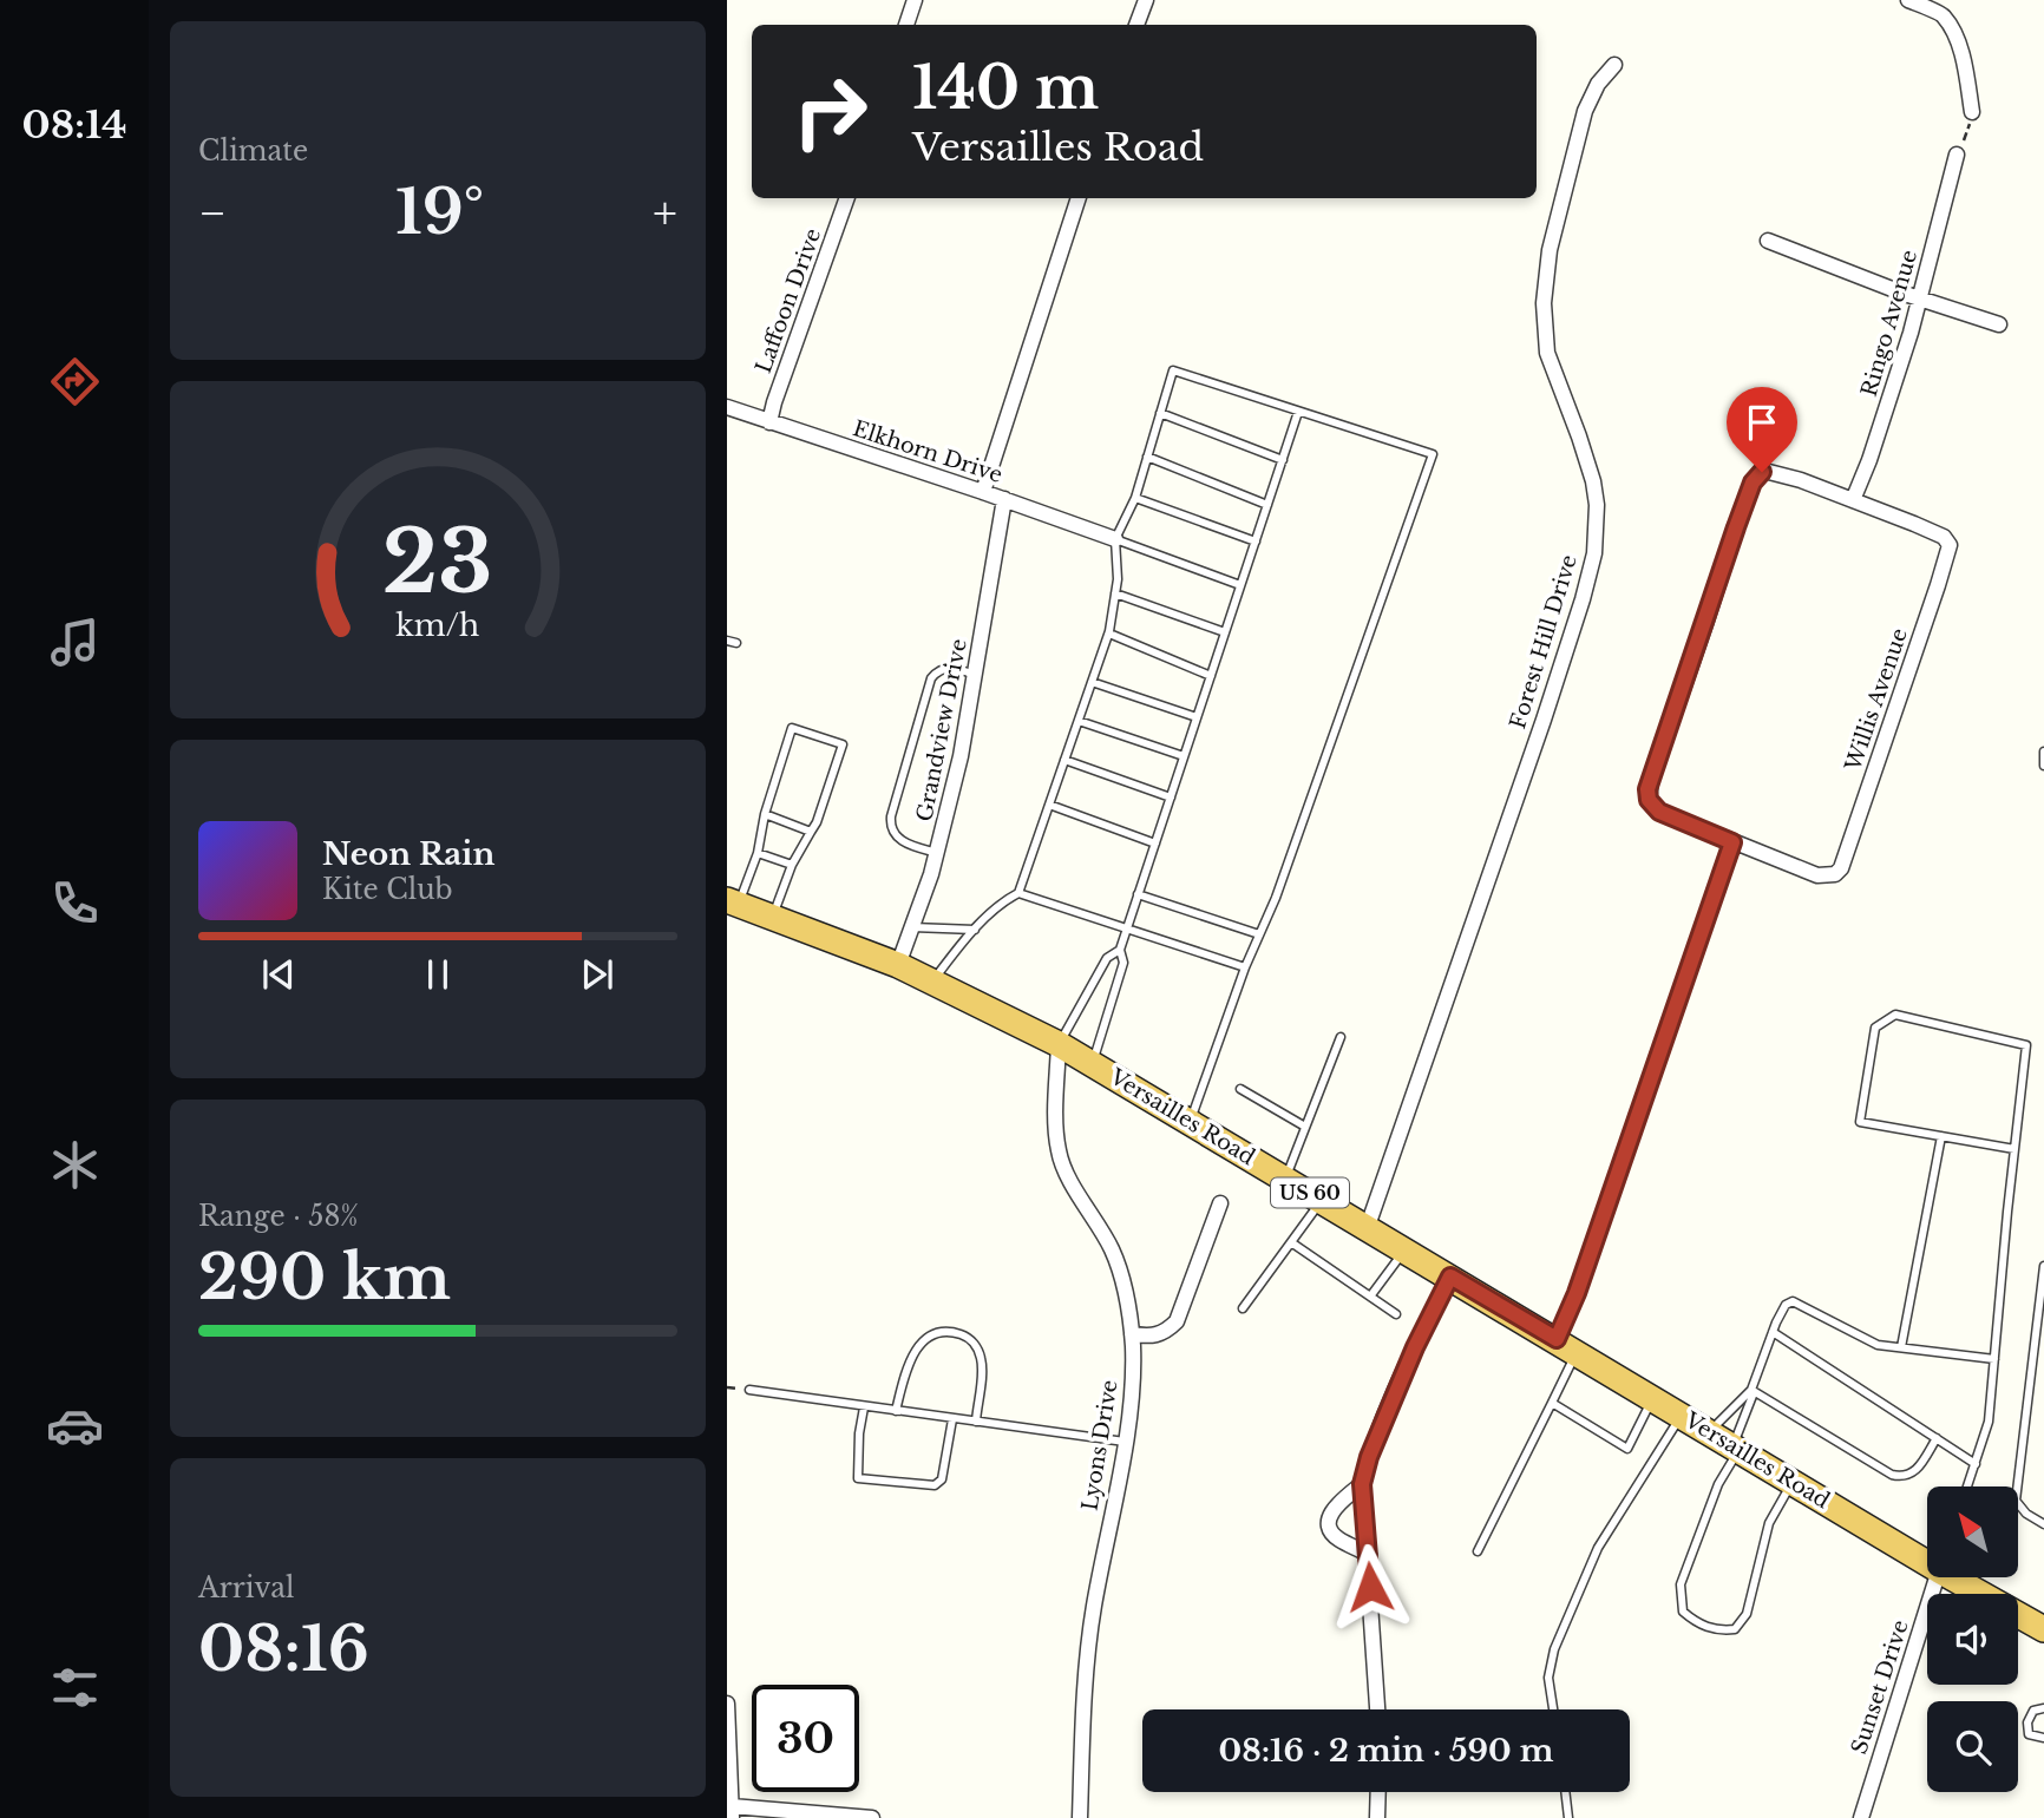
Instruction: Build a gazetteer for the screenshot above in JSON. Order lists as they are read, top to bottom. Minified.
{"streets":{"highway":["Versailles Road","US 60"],"street":["Laffoon Drive","Ringo Avenue","Elkhorn Drive","Forest Hill Drive","Willis Avenue","Grandview Drive","Lyons Drive","Sunset Drive"]},"crossings":[["Laffoon Drive","Elkhorn Drive"],["Ringo Avenue","Willis Avenue"],["Elkhorn Drive","Grandview Drive"],["Forest Hill Drive","Versailles Road"],["Grandview Drive","Versailles Road"],["Versailles Road","Lyons Drive"]],"north":"top left","page":{"tabs":"08:14","tile":["Climate",["Range · 58%","290 km"],["Arrival","08:16"]],"turn":["140 m","Versailles Road"],"heat":["−","19°","+"],"song":["Neon Rain","Kite Club"],"limit":"30","trip":"08:16 · 2 min · 590 m","gauge":["23","km/h"]}}
